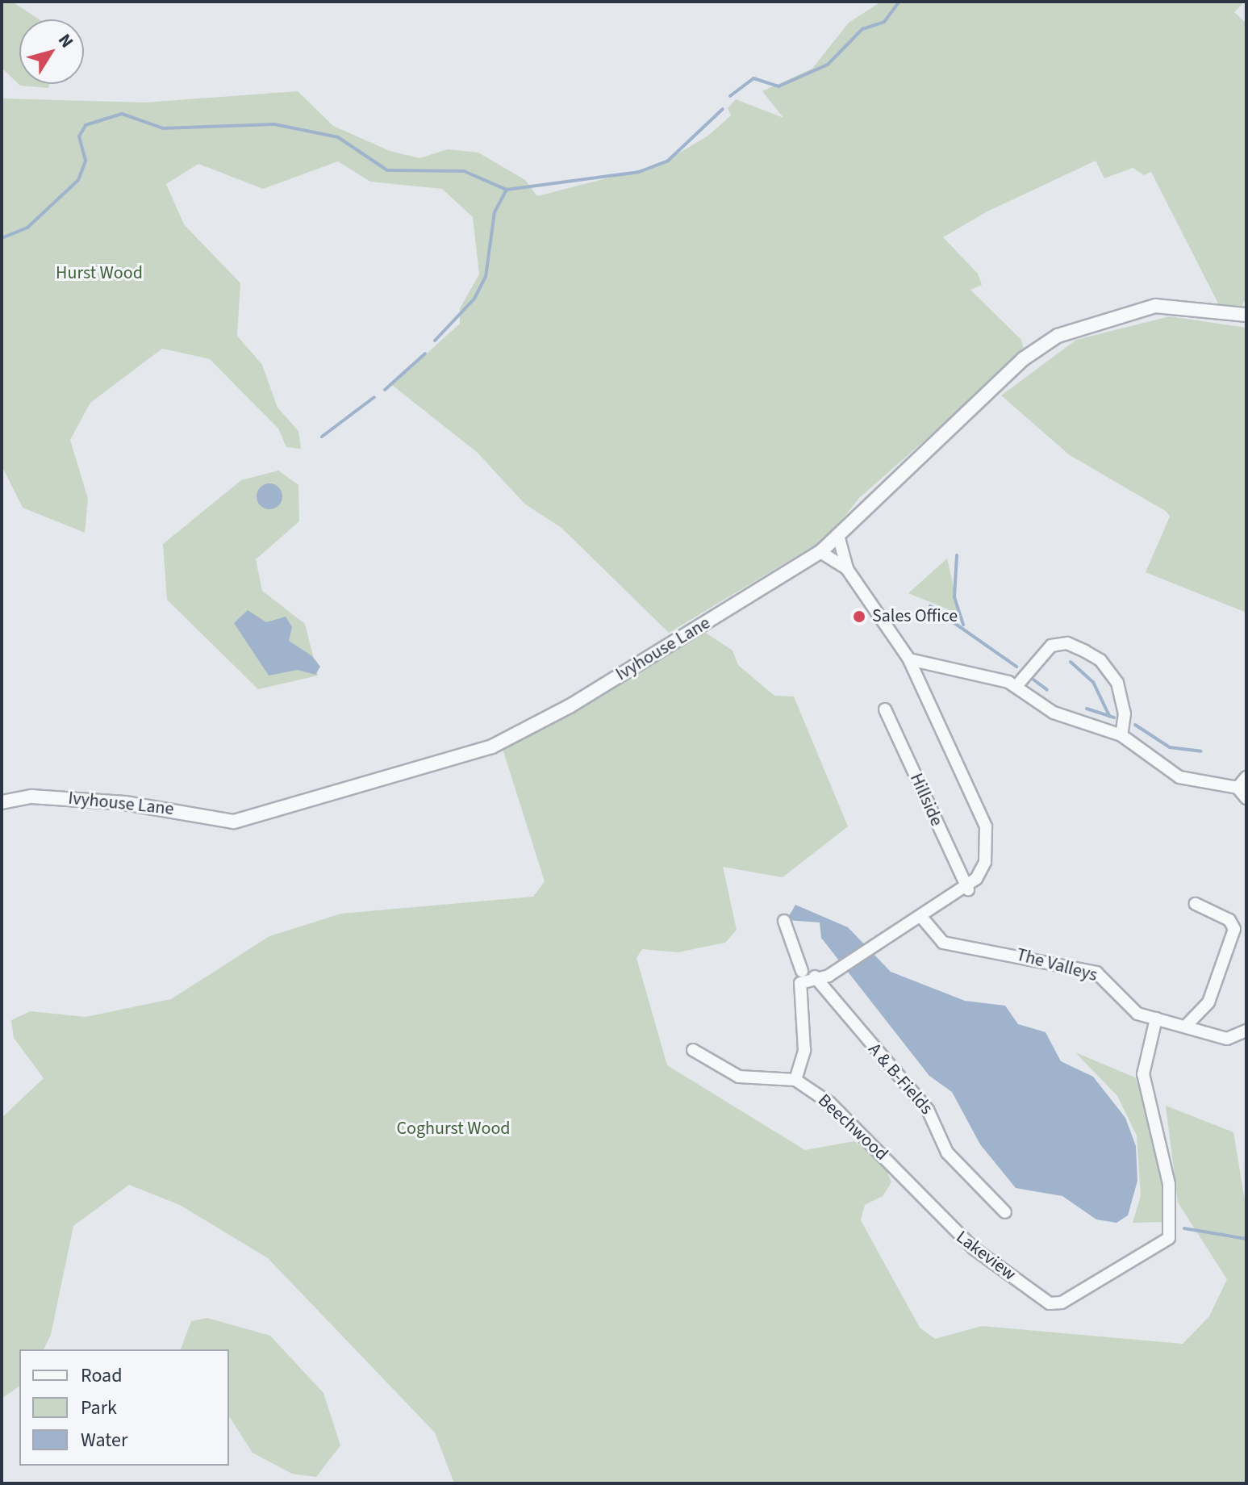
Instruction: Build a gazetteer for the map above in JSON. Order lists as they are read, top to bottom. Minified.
{"streets":{"street":["Ivyhouse Lane","Hillside","The Valleys","A & B-Fields","Beechwood","Lakeview"]},"crossings":[["The Valleys","Lakeview"],["Beechwood","Lakeview"]],"parks":["Hurst Wood","Coghurst Wood"],"places":["Sales Office"],"legend":["Road","Park","Water"],"north":"top right"}
